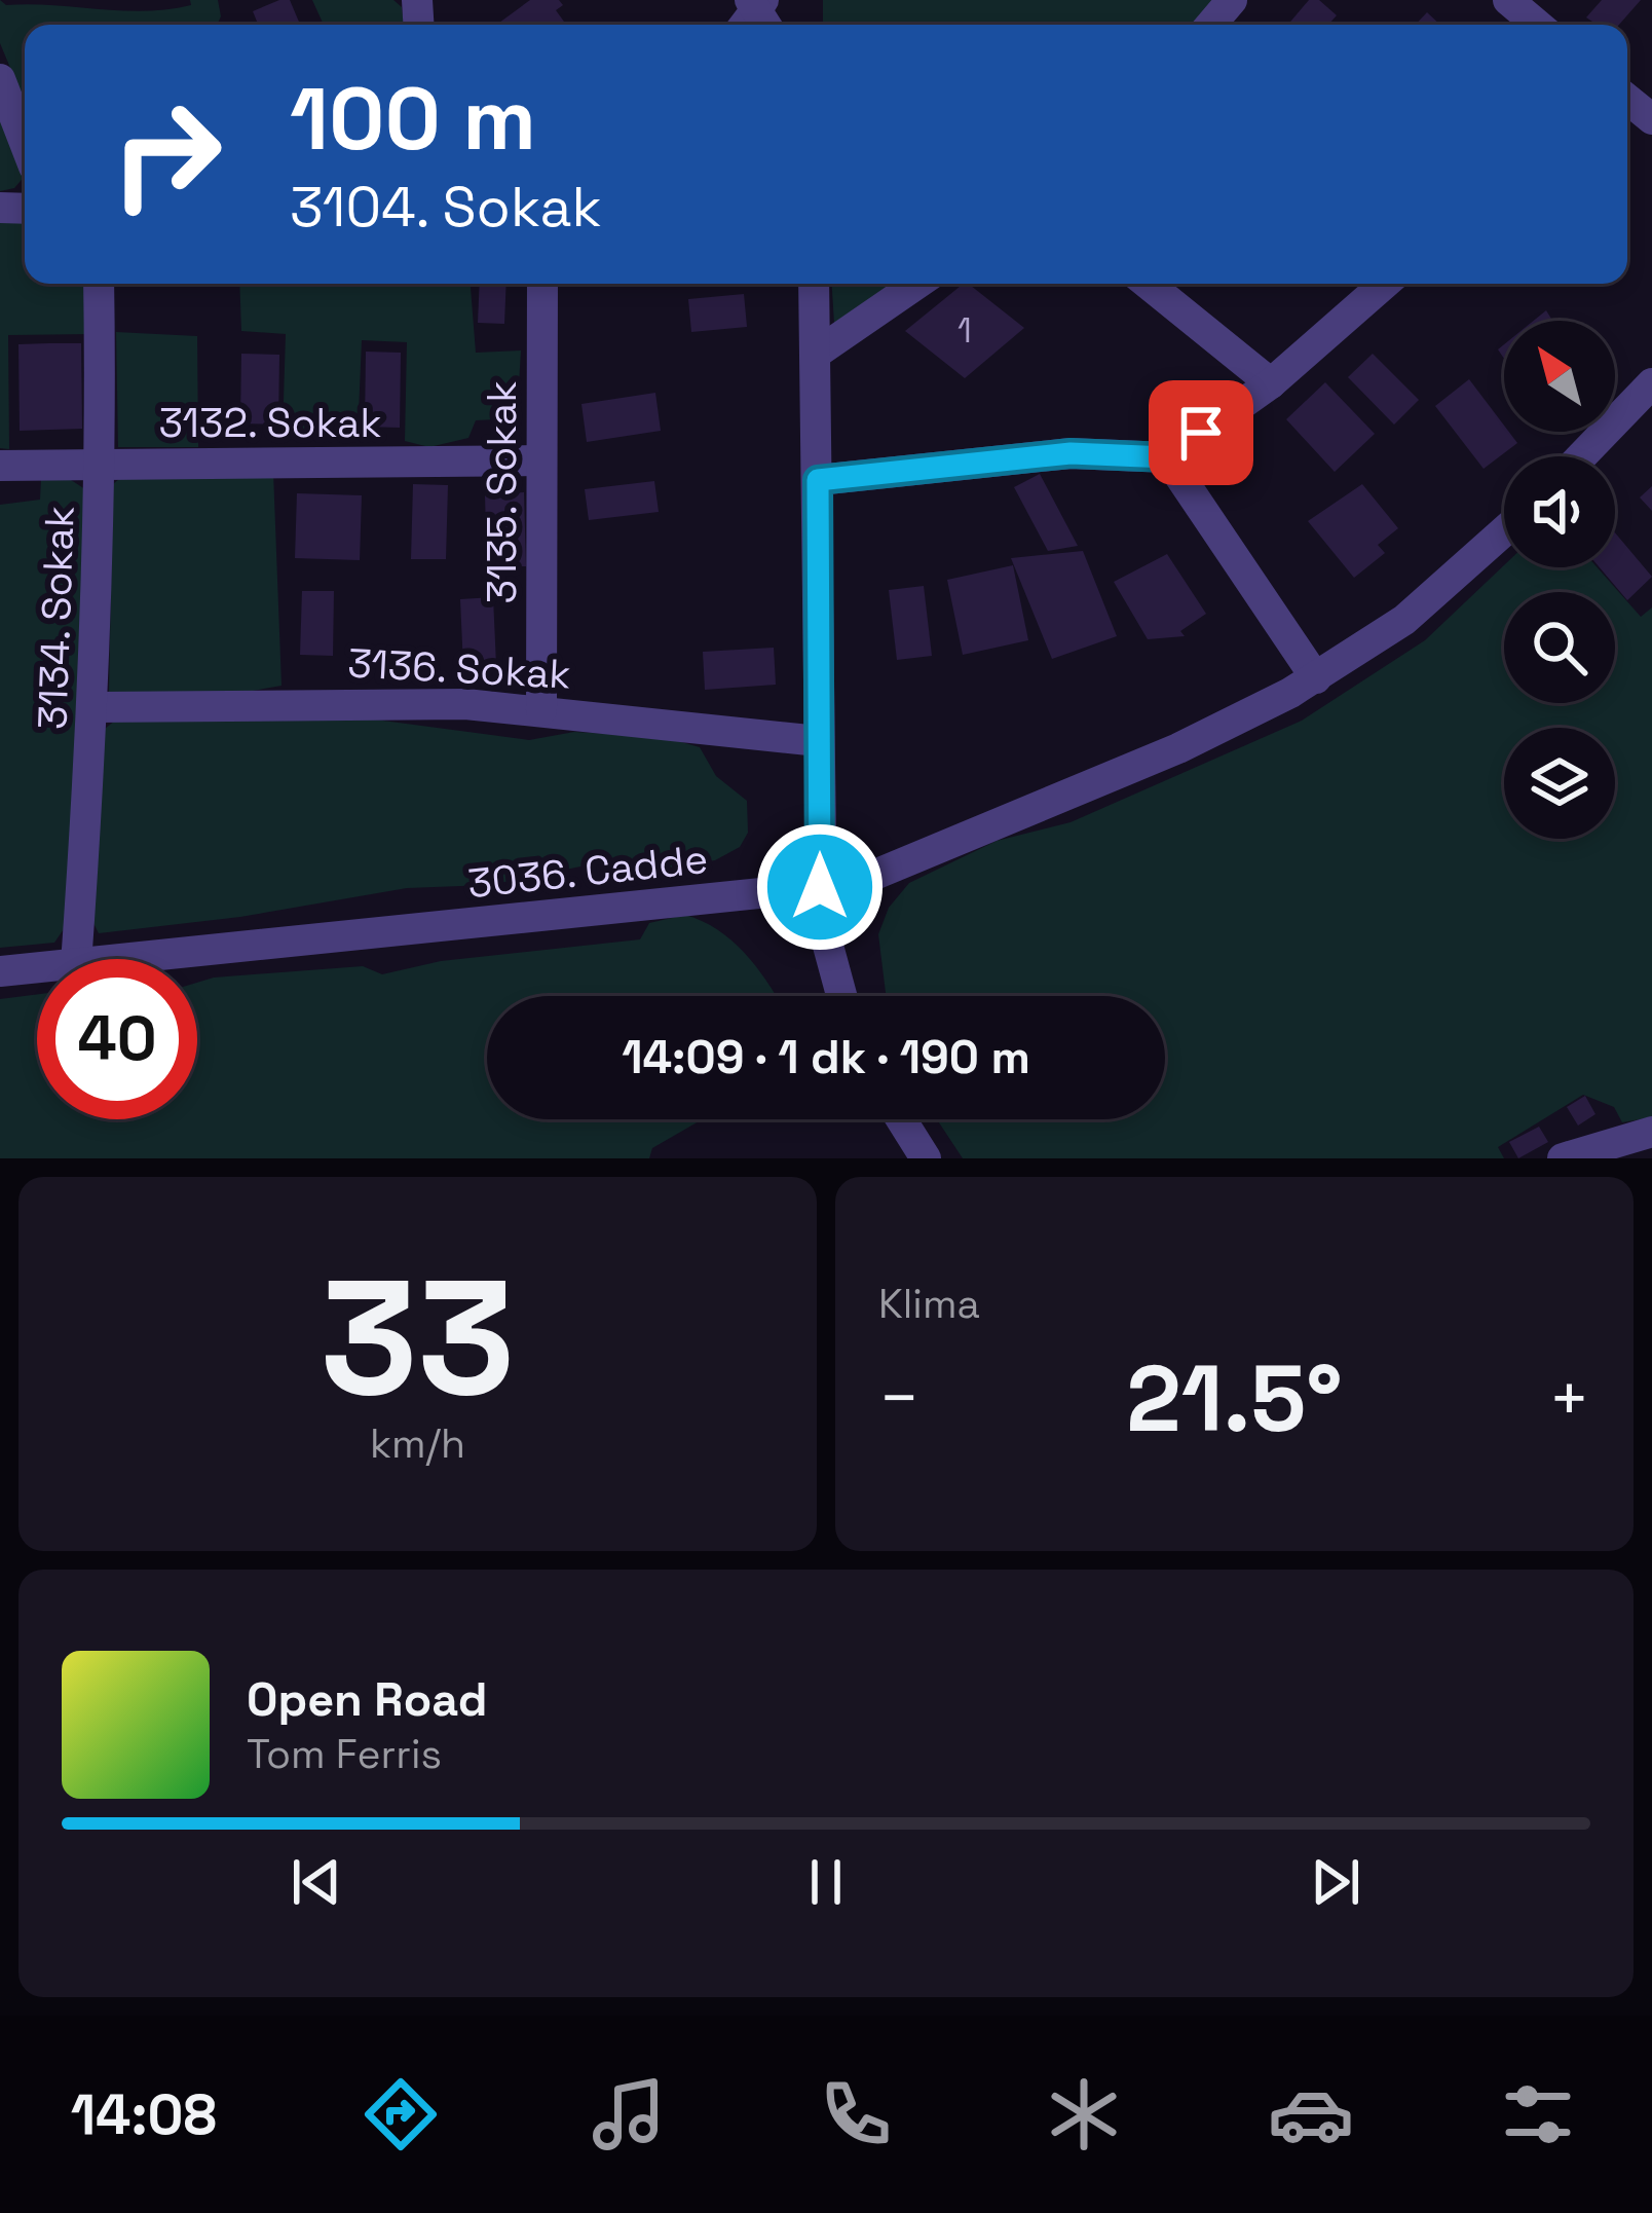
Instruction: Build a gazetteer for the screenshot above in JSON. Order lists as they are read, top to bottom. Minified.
{"streets":{"street":["3132. Sokak","3135. Sokak","3134. Sokak","3136. Sokak","3036. Cadde"]},"crossings":[["3132. Sokak","3135. Sokak"],["3132. Sokak","3134. Sokak"],["3135. Sokak","3136. Sokak"],["3134. Sokak","3136. Sokak"]],"house_numbers":["1"],"north":"top left","page":{"turn":["100 m","3104. Sokak"],"limit":"40","trip":"14:09 · 1 dk · 190 m","tile":[["33","km/h"],"Klima"],"heat":["−","21.5°","+"],"song":["Open Road","Tom Ferris"],"tabs":"14:08"}}
